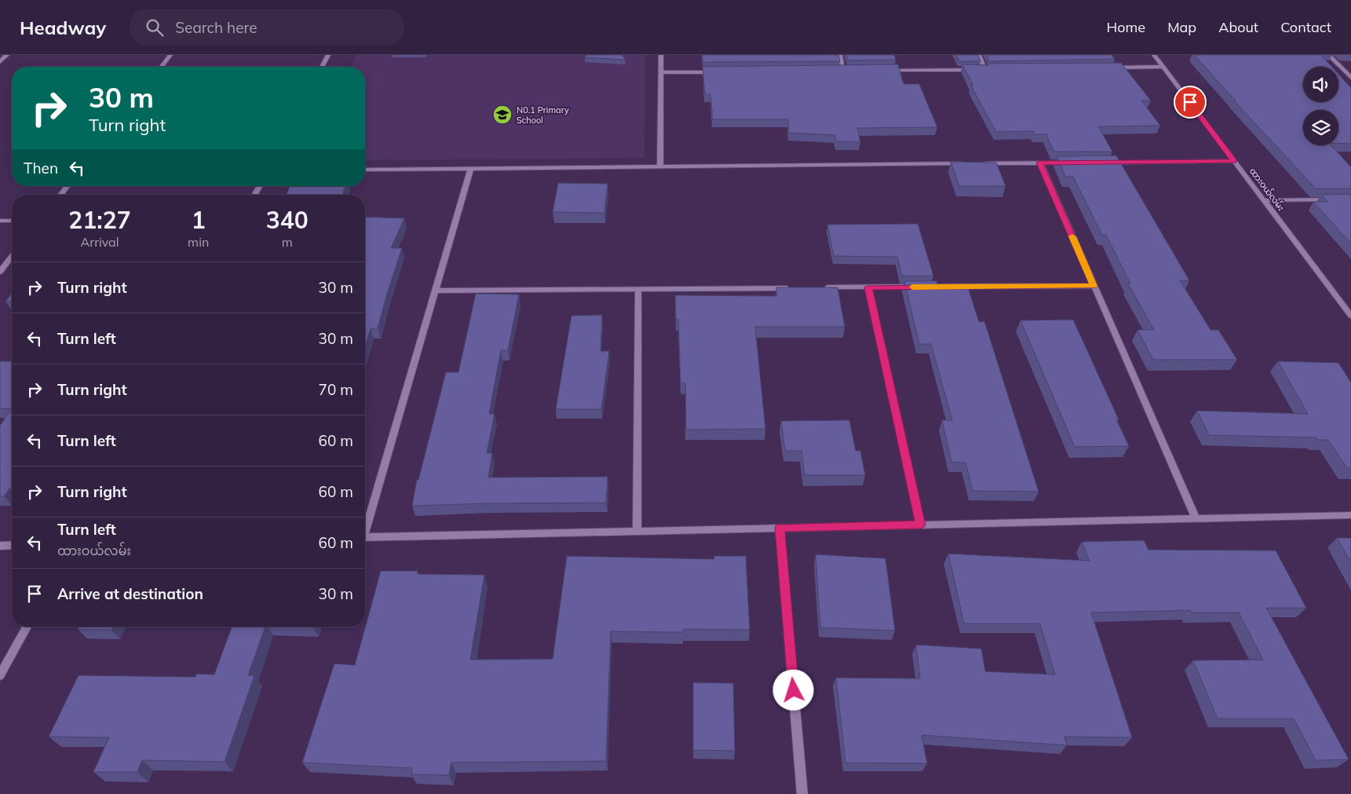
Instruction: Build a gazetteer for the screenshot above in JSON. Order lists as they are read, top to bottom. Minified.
{"streets":{"street":["ထားဝယ်လမ်း"]},"places":{"school or university":["N0.1 Primary School"]},"page":{"header":"Headway","search":"Search here","nav":["Home","Map","About","Contact"],"turn":["30 m","Turn right"],"then":"Then","eta":["21:27","Arrival","1","min","340","m"],"list":[{"name":"Turn right","value":"30 m"},{"name":"Turn left","value":"30 m"},{"name":"Turn right","value":"70 m"},{"name":"Turn left","value":"60 m"},{"name":"Turn right","value":"60 m"},{"name":"Turn left","note":"ထားဝယ်လမ်း","value":"60 m"},{"name":"Arrive at destination","value":"30 m"}]}}
